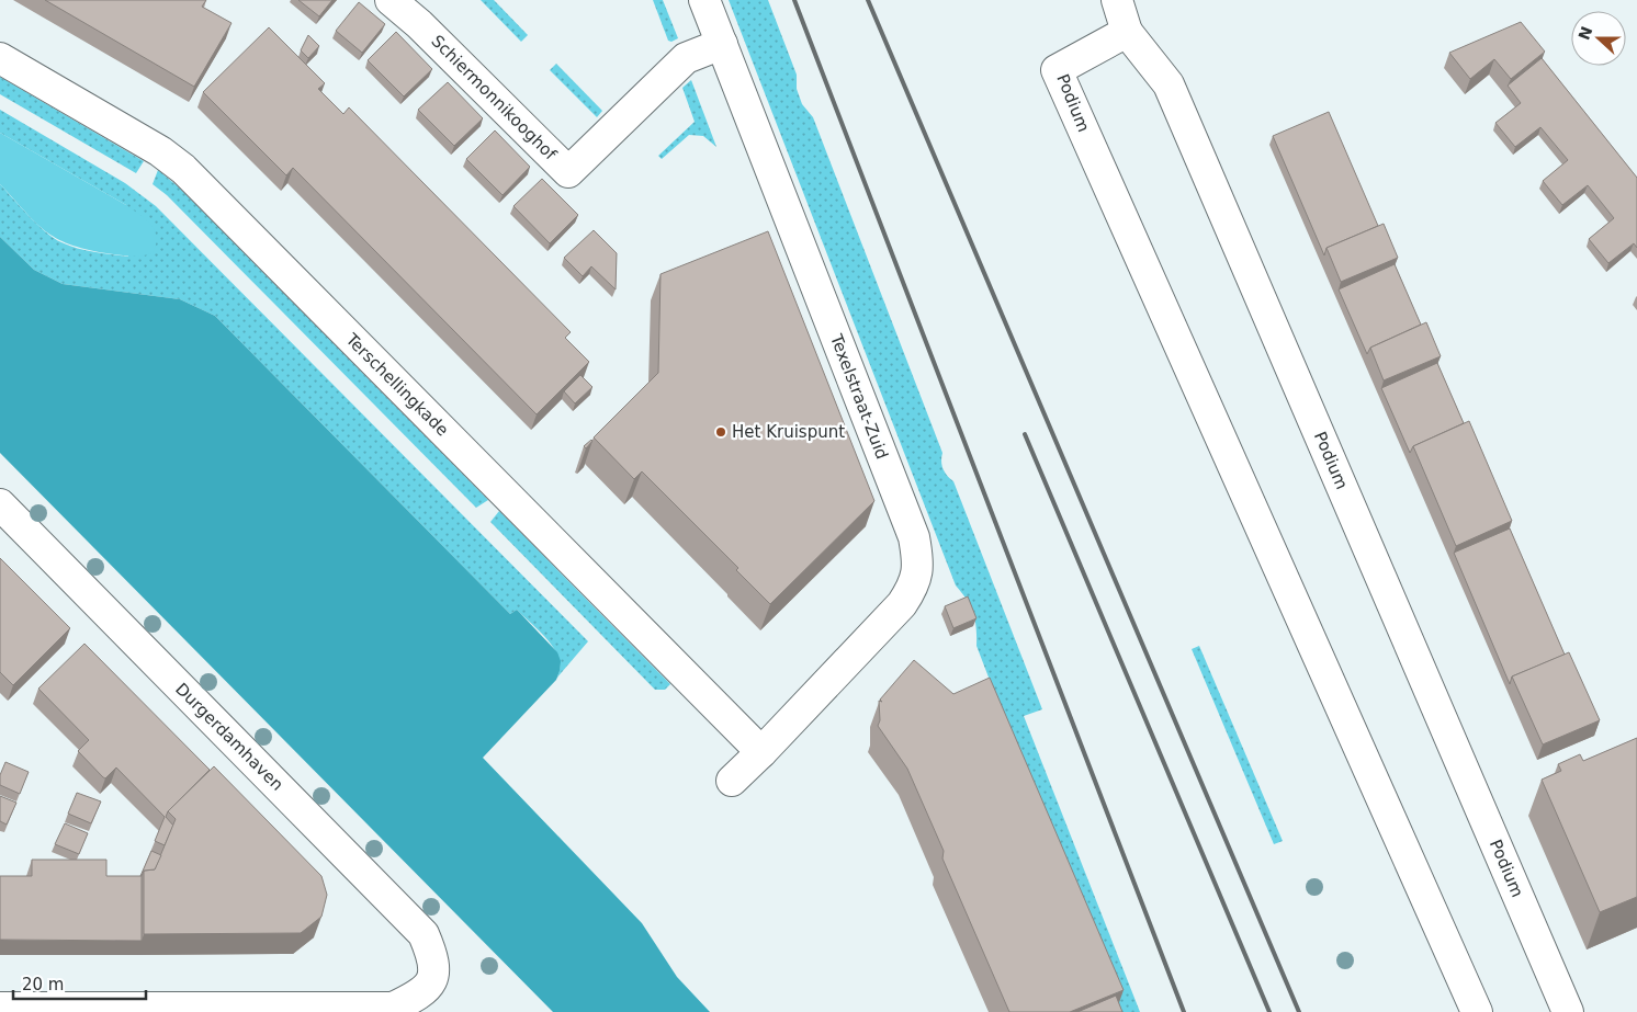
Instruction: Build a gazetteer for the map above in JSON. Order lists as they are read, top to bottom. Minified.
{"streets":{"street":["Schiermonnikooghof","Podium","Terschellingkade","Texelstraat-Zuid","Durgerdamhaven"]},"crossings":[["Schiermonnikooghof","Texelstraat-Zuid"],["Terschellingkade","Texelstraat-Zuid"]],"places":["Het Kruispunt"],"scale_bar":"20 m","north":"left"}
